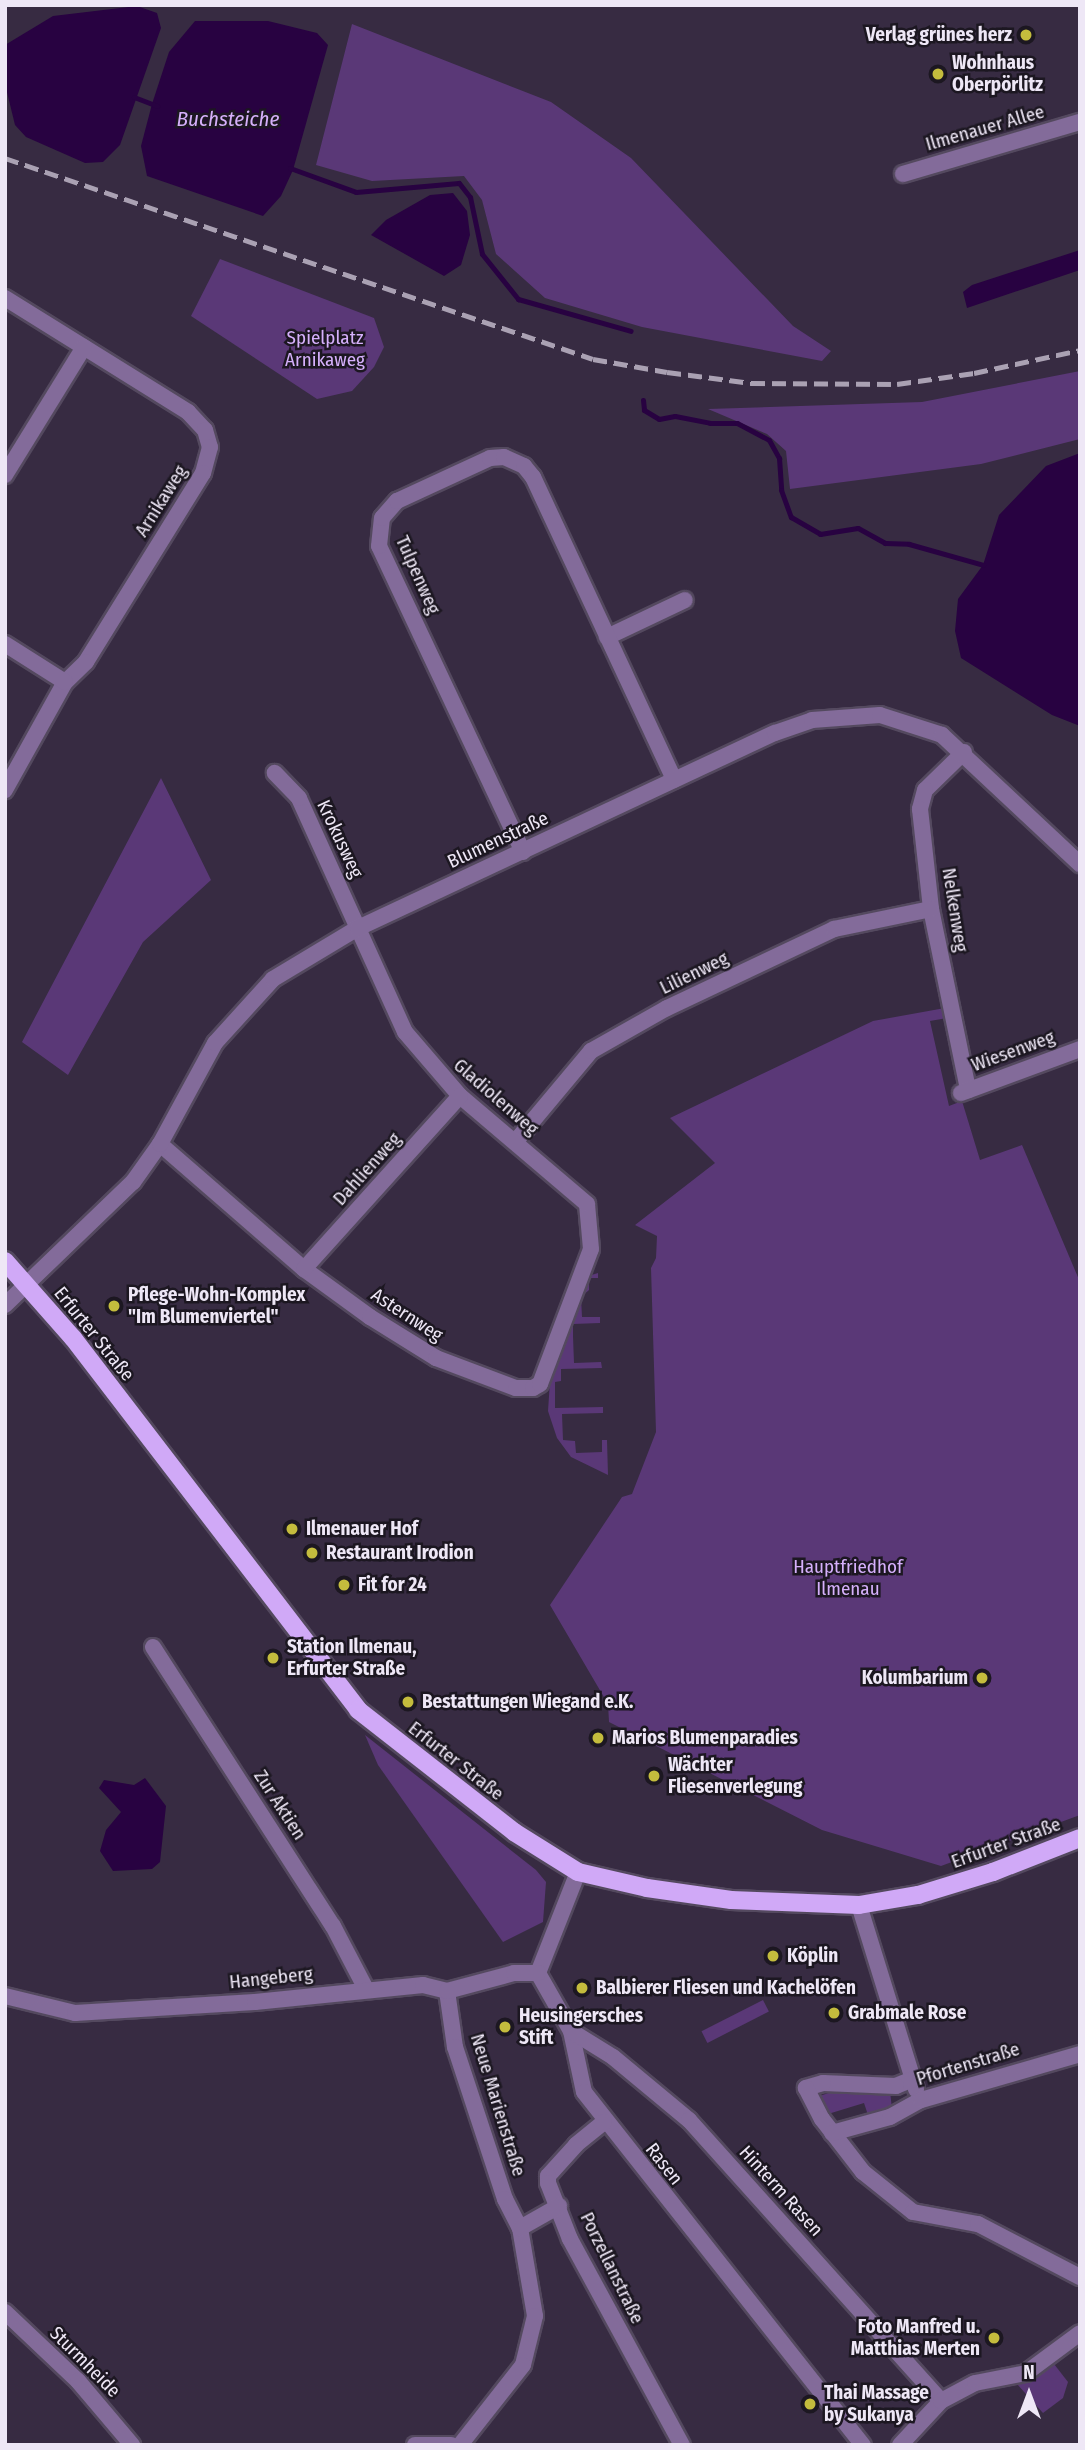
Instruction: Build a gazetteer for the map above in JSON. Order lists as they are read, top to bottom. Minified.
{"streets":{"main road":["Erfurter Straße"],"street":["Ilmenauer Allee","Arnikaweg","Tulpenweg","Krokusweg","Blumenstraße","Nelkenweg","Lilienweg","Wiesenweg","Gladiolenweg","Dahlienweg","Asternweg","Zur Aktien","Hangeberg","Pfortenstraße","Neue Marienstraße","Rasen","Hinterm Rasen","Porzellanstraße","Sturmheide"]},"crossings":[["Tulpenweg","Blumenstraße"],["Krokusweg","Blumenstraße"],["Krokusweg","Gladiolenweg"],["Blumenstraße","Nelkenweg"],["Blumenstraße","Gladiolenweg"],["Blumenstraße","Asternweg"],["Blumenstraße","Erfurter Straße"],["Nelkenweg","Lilienweg"],["Nelkenweg","Wiesenweg"],["Lilienweg","Gladiolenweg"],["Gladiolenweg","Dahlienweg"],["Gladiolenweg","Asternweg"],["Dahlienweg","Asternweg"],["Zur Aktien","Hangeberg"],["Hangeberg","Neue Marienstraße"],["Hangeberg","Rasen"],["Rasen","Hinterm Rasen"],["Rasen","Porzellanstraße"]],"water":["Buchsteiche"],"parks":["Spielplatz Arnikaweg","Hauptfriedhof Ilmenau"],"places":["Verlag grünes herz","Wohnhaus Oberpörlitz","Pflege-Wohn-Komplex \"Im Blumenviertel\"","Ilmenauer Hof","Restaurant Irodion","Fit for 24","Station Ilmenau, Erfurter Straße","Kolumbarium","Bestattungen Wiegand e.K.","Marios Blumenparadies","Wächter Fliesenverlegung","Köplin","Balbierer Fliesen und Kachelöfen","Grabmale Rose","Heusingersches Stift","Foto Manfred u. Matthias Merten","Thai Massage by Sukanya"],"north":"top"}
